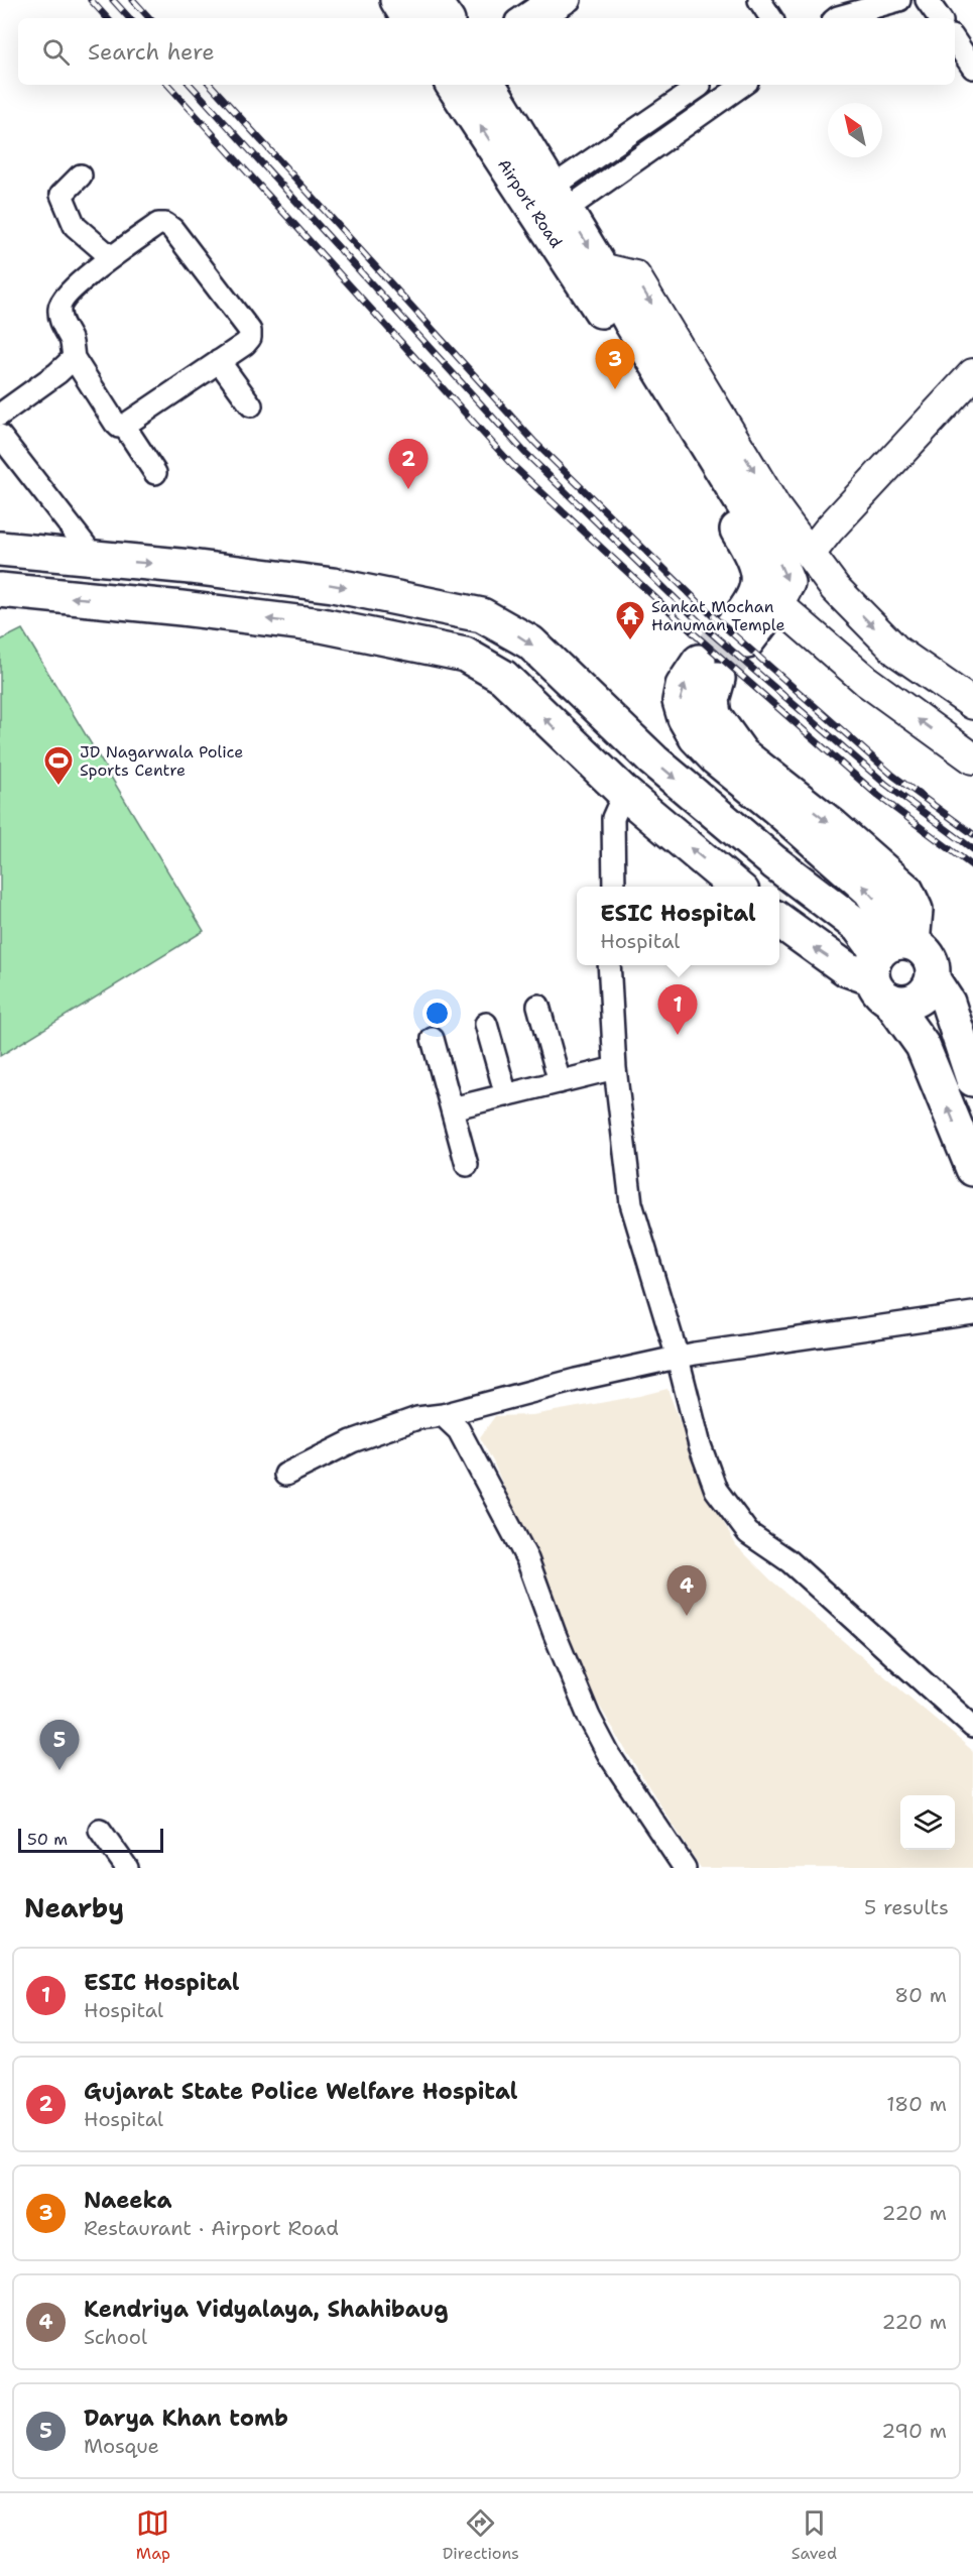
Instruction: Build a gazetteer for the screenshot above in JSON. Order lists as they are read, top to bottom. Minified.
{"streets":{"main road":["Airport Road"]},"places":{"temple":["Sankat Mochan Hanuman Temple"],"sports":["JD Nagarwala Police Sports Centre"]},"scale_bar":"50 m","north":"top left","page":{"search":"Search here","pins":["3","2","1","4","5"],"popup":["ESIC Hospital","Hospital"],"scale":"50 m","heading":["Nearby","5 results"],"list":[{"mark":"1","name":"ESIC Hospital","note":"Hospital","value":"80 m"},{"mark":"2","name":"Gujarat State Police Welfare Hospital","note":"Hospital","value":"180 m"},{"mark":"3","name":"Naeeka","note":"Restaurant · Airport Road","value":"220 m"},{"mark":"4","name":"Kendriya Vidyalaya, Shahibaug","note":"School","value":"220 m"},{"mark":"5","name":"Darya Khan tomb","note":"Mosque","value":"290 m"}],"nav":["Map","Directions","Saved"]}}
